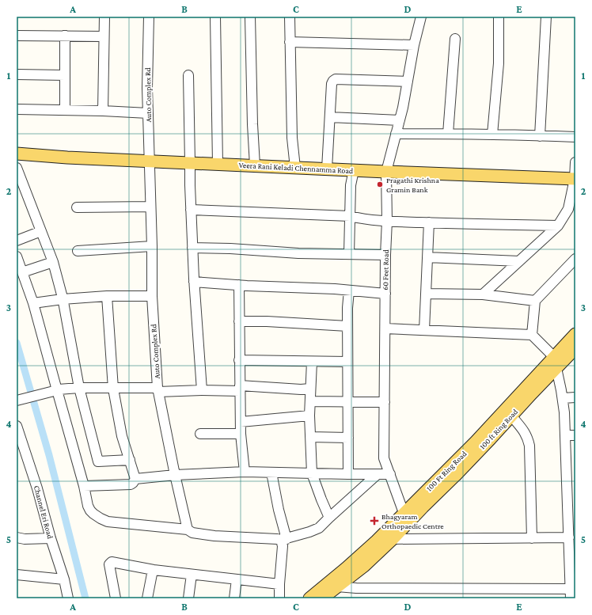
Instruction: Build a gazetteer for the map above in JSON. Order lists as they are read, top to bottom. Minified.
{"streets":{"main road":["Veera Rani Keladi Chennamma Road","100 ft Ring Road","100 Ft Ring Road"],"street":["Auto Complex Rd","60 Feet Road","Channel Eri Road"]},"crossings":[["Auto Complex Rd","Veera Rani Keladi Chennamma Road"],["Veera Rani Keladi Chennamma Road","60 Feet Road"],["60 Feet Road","100 ft Ring Road"],["60 Feet Road","100 Ft Ring Road"],["100 ft Ring Road","100 Ft Ring Road"]],"places":{"other":["Pragathi Krishna Gramin Bank"],"health":["Bhagyaram Orthopaedic Centre"]},"grid":{"columns":["A","B","C","D","E"],"rows":["1","2","3","4","5"]}}
